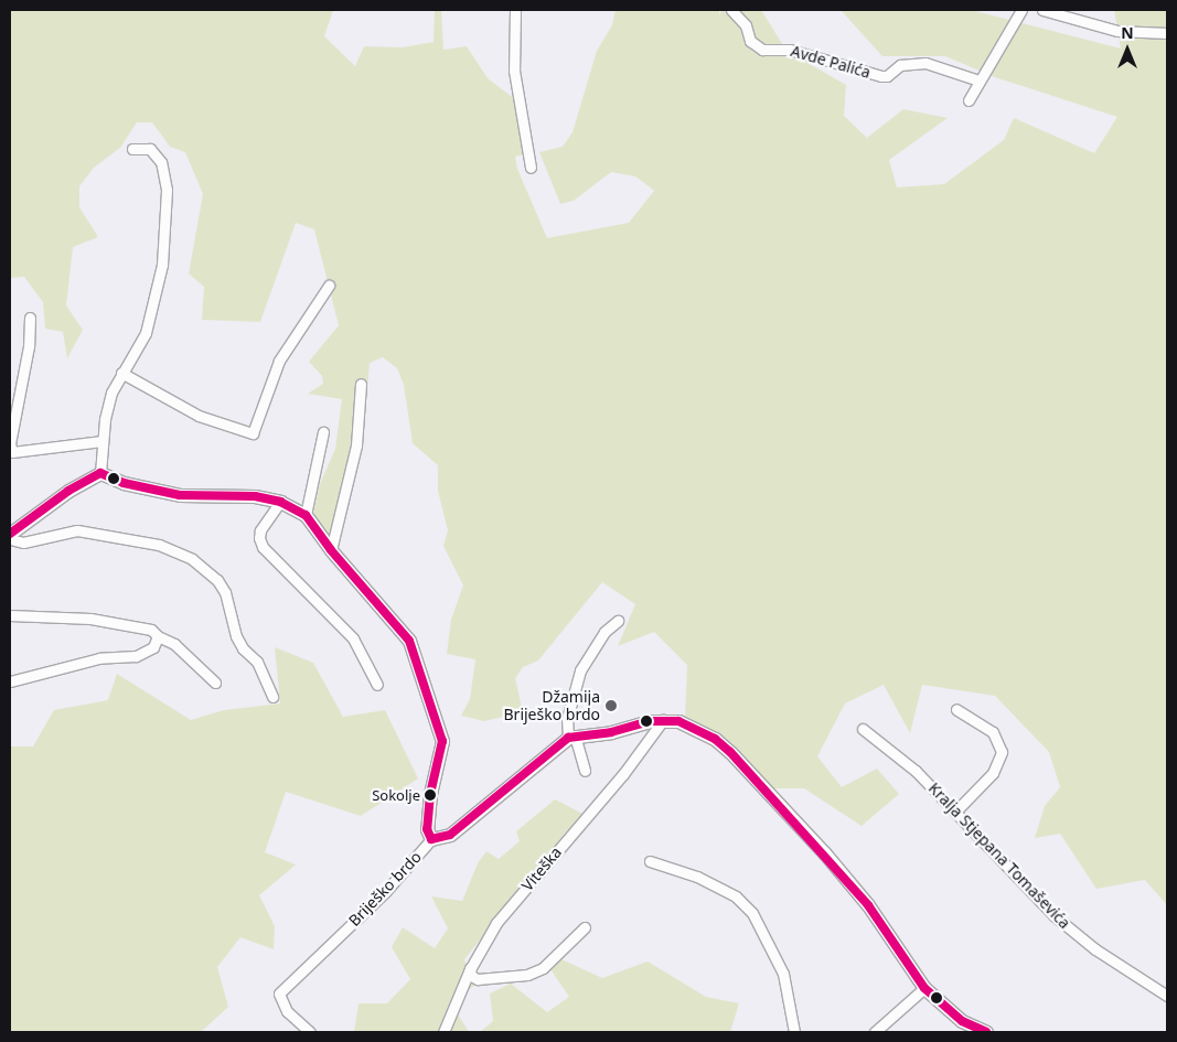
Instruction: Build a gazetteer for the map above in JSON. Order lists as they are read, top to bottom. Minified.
{"streets":{"street":["Avde Palića","Kralja Stjepana Tomaševića","Viteška","Briješko brdo"]},"places":["Džamija Briješko brdo","Sokolje"],"north":"top"}
